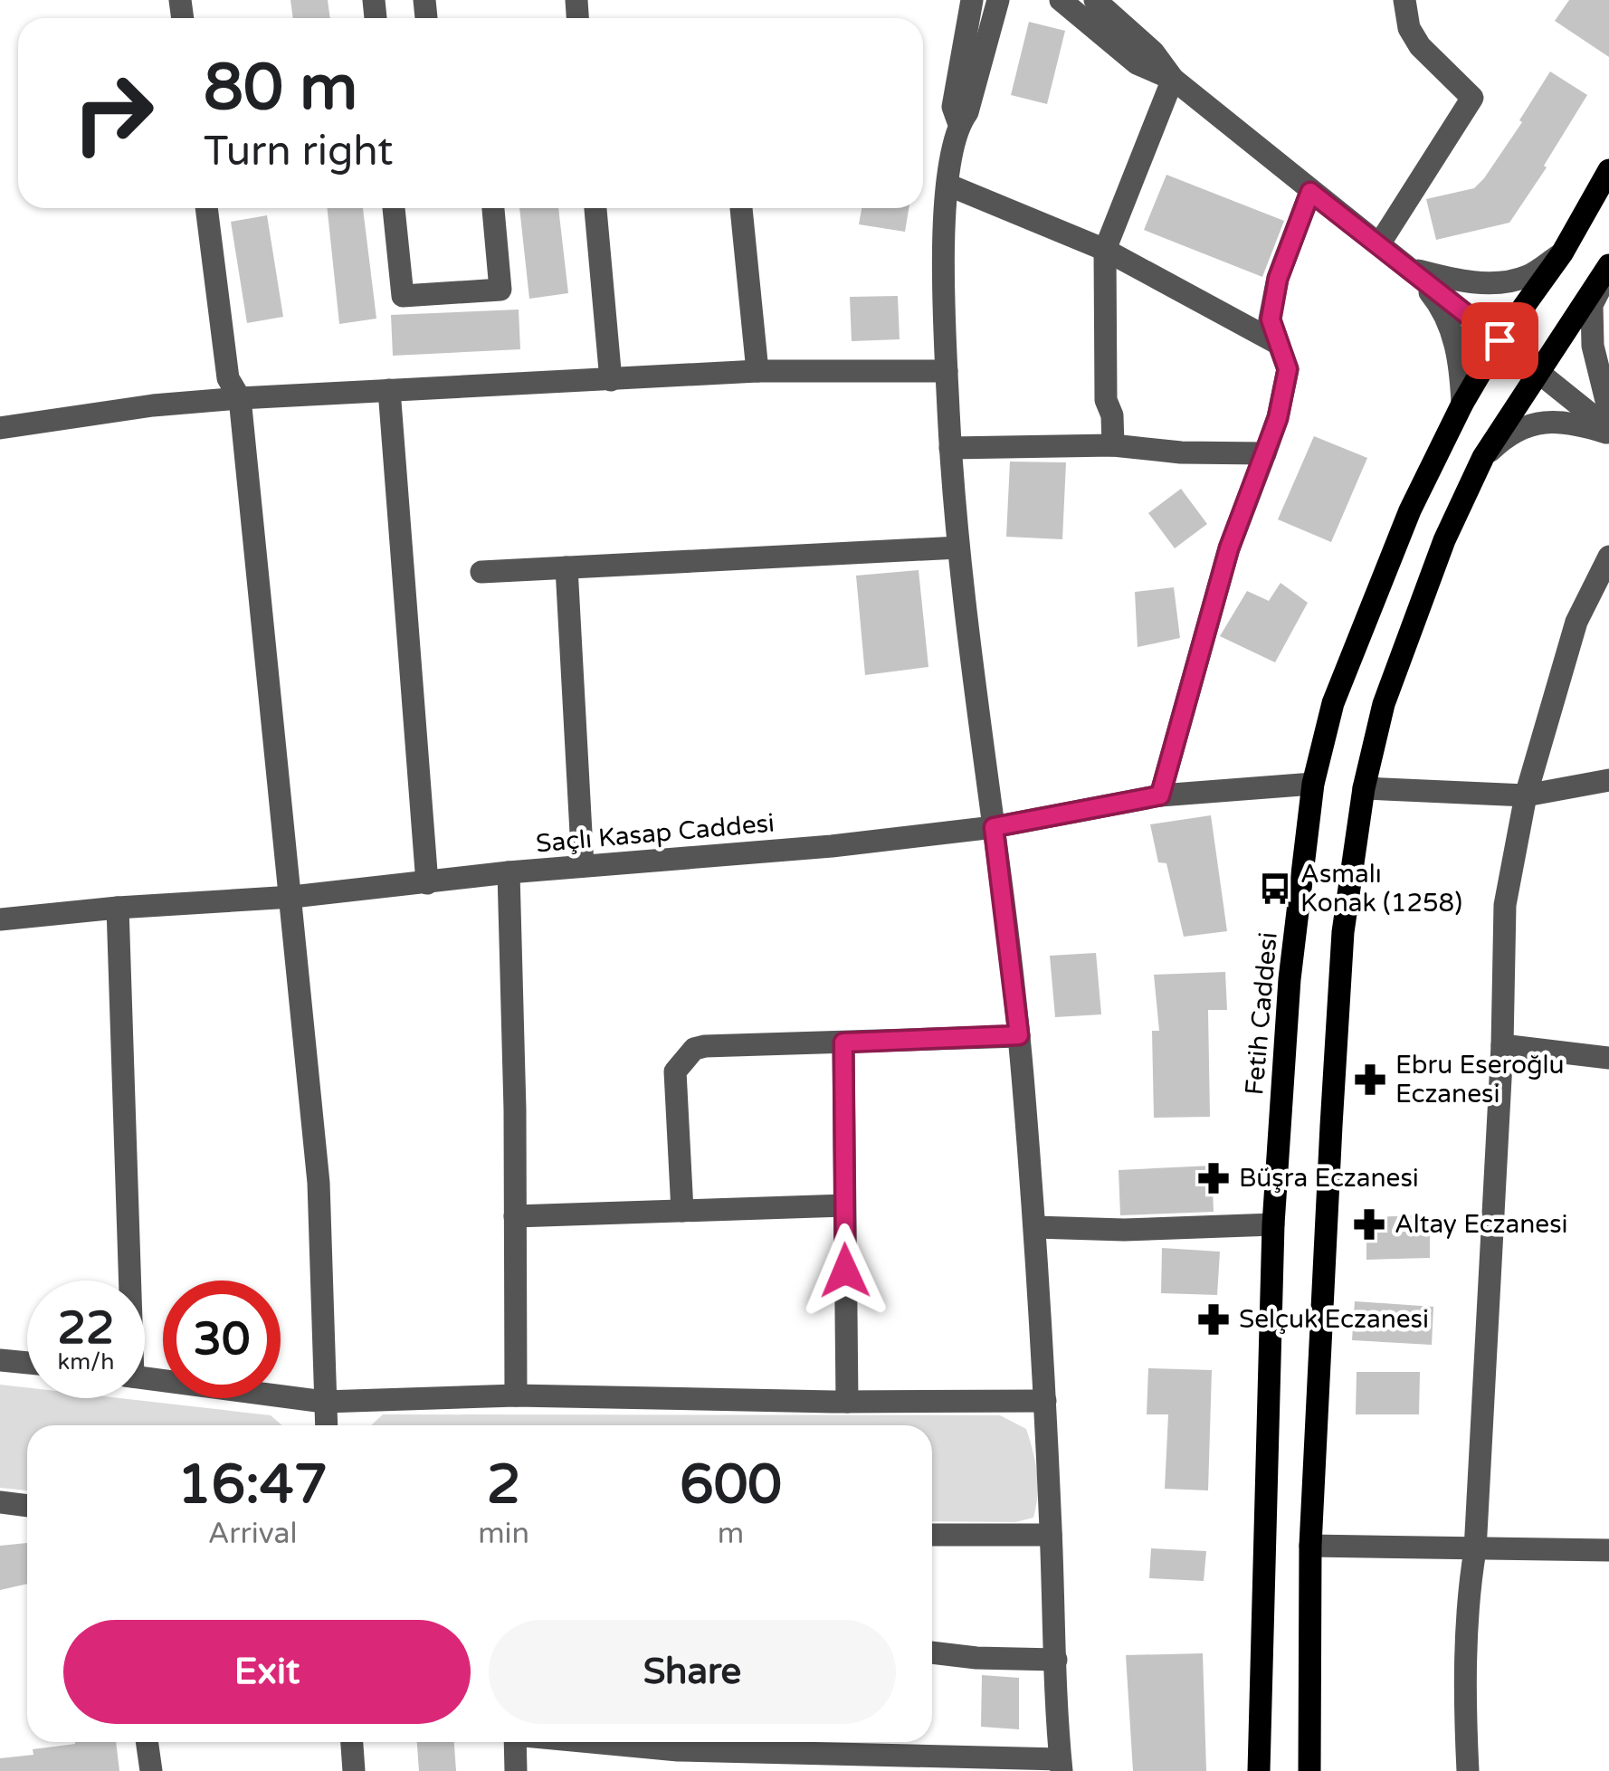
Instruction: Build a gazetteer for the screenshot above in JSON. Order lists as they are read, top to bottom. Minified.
{"streets":{"main road":["Fetih Caddesi"],"street":["Saçlı Kasap Caddesi"]},"crossings":[["Saçlı Kasap Caddesi","Fetih Caddesi"]],"places":{"bus stop":["Asmalı Konak (1258)"],"pharmacy":["Ebru Eseroğlu Eczanesi","Büşra Eczanesi","Altay Eczanesi","Selçuk Eczanesi"]},"page":{"turn":["80 m","Turn right"],"speed":"22 km/h","limit":"30","eta":["16:47","Arrival","2","min","600","m"],"buttons":["Exit","Share"]}}
